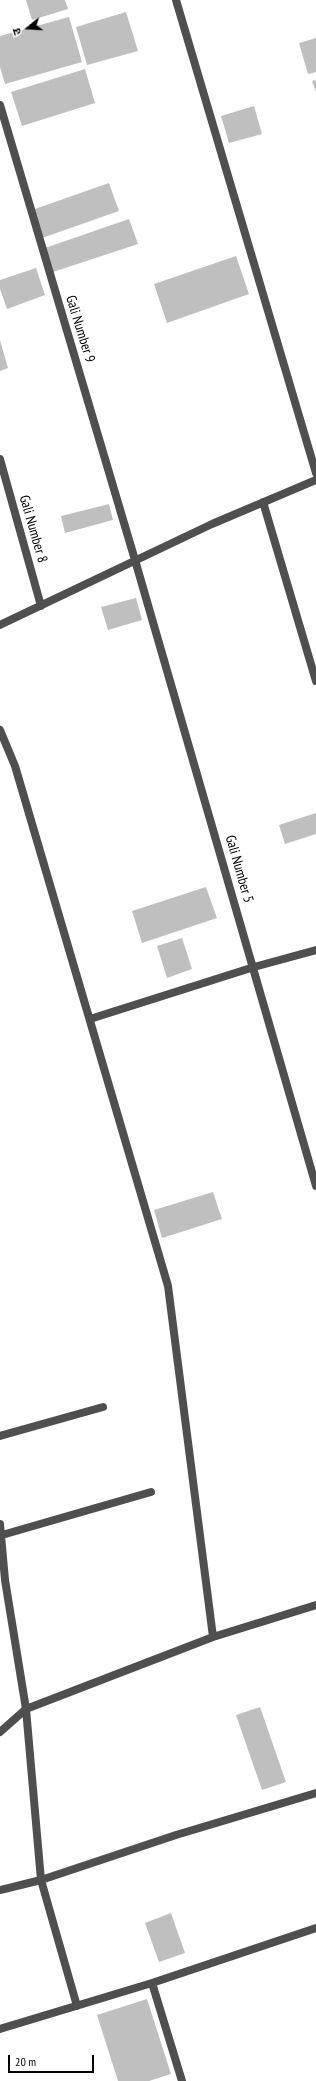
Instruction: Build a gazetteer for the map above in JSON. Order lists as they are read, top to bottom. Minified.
{"streets":{"street":["Gali Number 9","Gali Number 8","Gali Number 5"]},"crossings":[["Gali Number 9","Gali Number 5"]],"scale_bar":"20 m","north":"left"}
